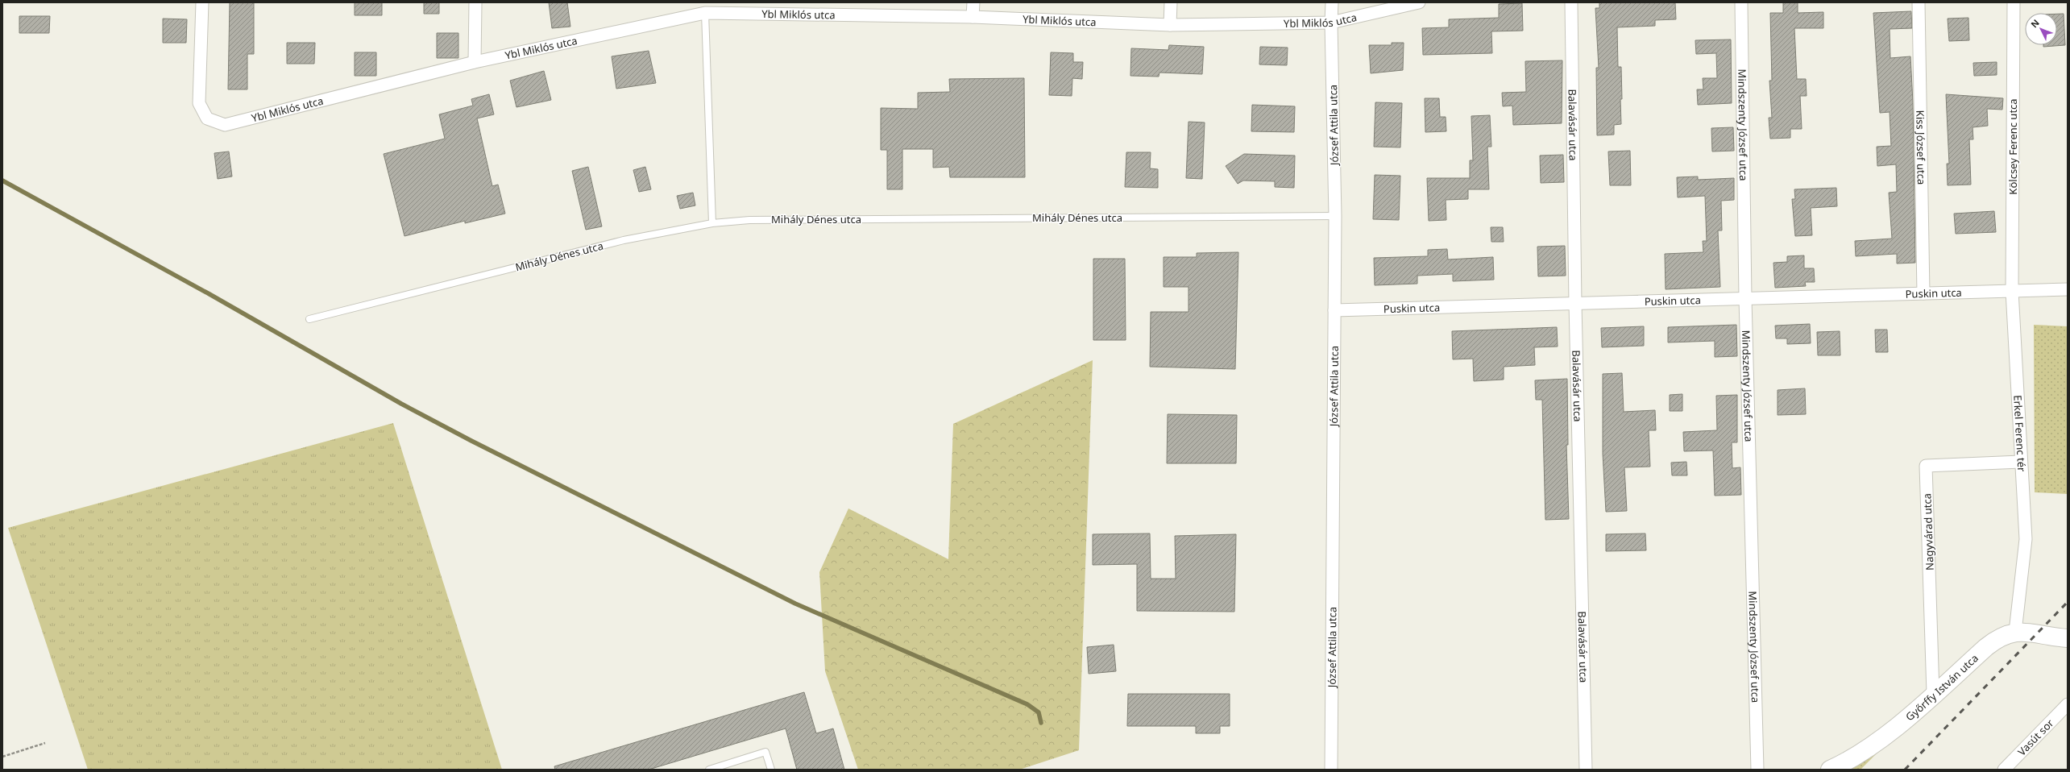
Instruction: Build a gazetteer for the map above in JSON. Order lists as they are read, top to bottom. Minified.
{"streets":{"main road":["Győrffy István utca"],"street":["Ybl Miklós utca","József Attila utca","Balavásár utca","Mindszenty József utca","Kölcsey Ferenc utca","Kiss József utca","Puskin utca","Erkel Ferenc tér","Nagyvárad utca","Vasút sor"],"lane":["Mihály Dénes utca"]},"crossings":[["Ybl Miklós utca","József Attila utca"],["József Attila utca","Mihály Dénes utca"],["József Attila utca","Puskin utca"],["Balavásár utca","Puskin utca"],["Mindszenty József utca","Puskin utca"],["Kölcsey Ferenc utca","Puskin utca"],["Kölcsey Ferenc utca","Erkel Ferenc tér"],["Kiss József utca","Puskin utca"],["Puskin utca","Erkel Ferenc tér"],["Erkel Ferenc tér","Nagyvárad utca"],["Erkel Ferenc tér","Győrffy István utca"],["Nagyvárad utca","Győrffy István utca"]],"north":"top left"}
